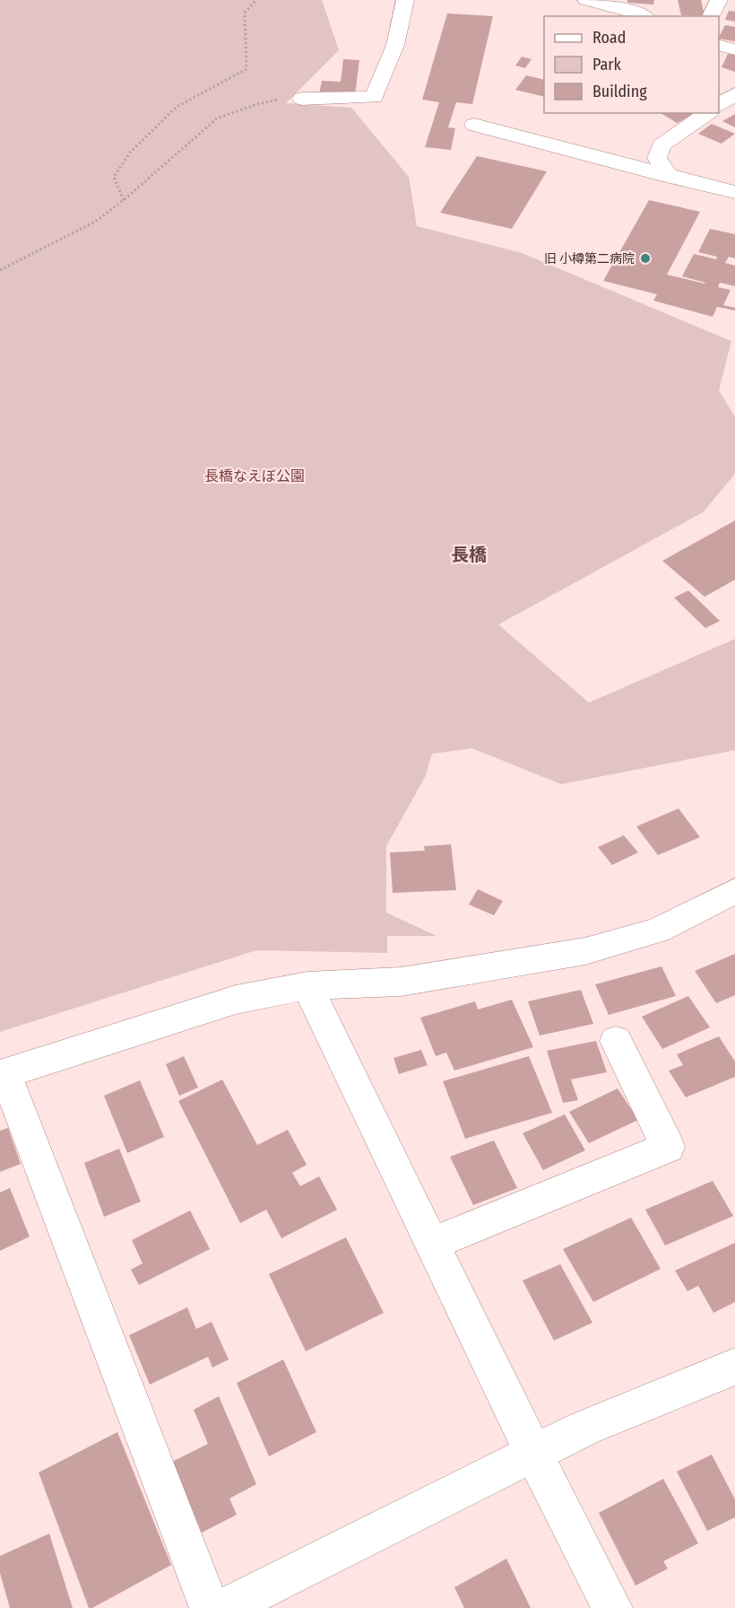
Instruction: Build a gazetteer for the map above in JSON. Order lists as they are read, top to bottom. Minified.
{"districts":["長橋"],"parks":["長橋なえぼ公園"],"places":["旧 小樽第二病院"],"legend":["Road","Park","Building"]}
